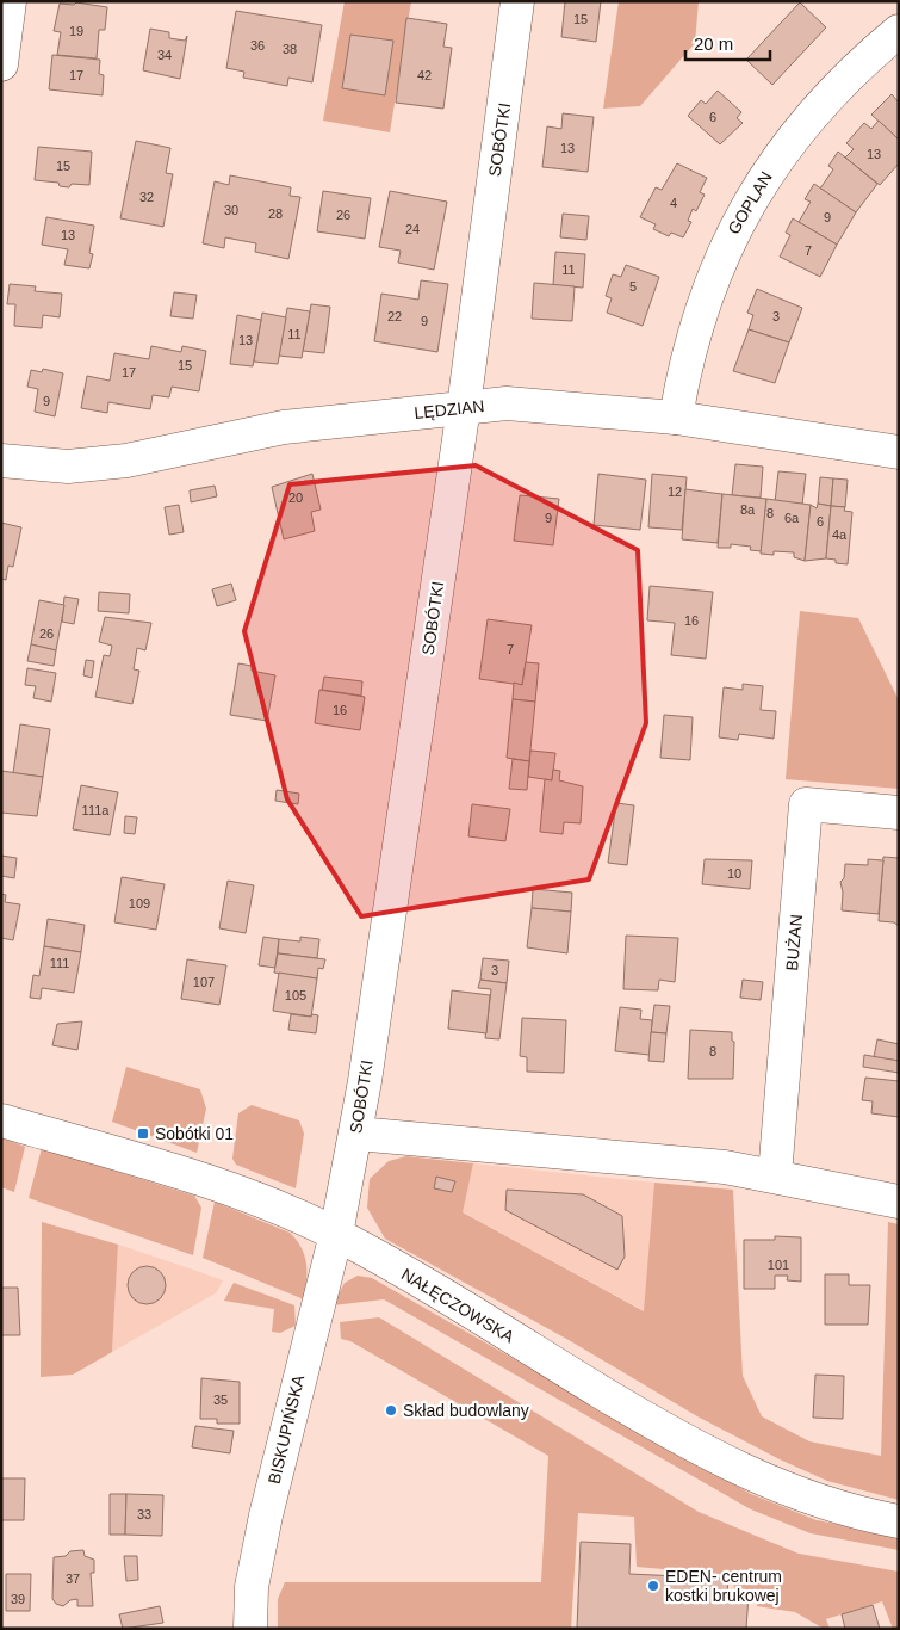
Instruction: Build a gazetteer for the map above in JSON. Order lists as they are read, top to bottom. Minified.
{"streets":{"street":["SOBÓTKI","GOPLAN","LĘDZIAN","BUŻAN","NAŁĘCZOWSKA","BISKUPIŃSKA"]},"crossings":[["SOBÓTKI","LĘDZIAN"],["SOBÓTKI","NAŁĘCZOWSKA"],["SOBÓTKI","BISKUPIŃSKA"],["GOPLAN","LĘDZIAN"],["NAŁĘCZOWSKA","BISKUPIŃSKA"]],"places":{"transit":["Sobótki 01"],"other":["Skład budowlany","EDEN- centrum kostki brukowej"]},"house_numbers":["15","19","36","38","34","17","42","6","13","13","15","32","4","30","28","26","9","24","13","7","11","5","22","3","9","11","13","15","17","9","12","20","8a","8","9","6a","6","4a","16","26","7","16","111a","10","109","111","3","107","105","8","101","35","33","37","39"],"scale_bar":"20 m"}
